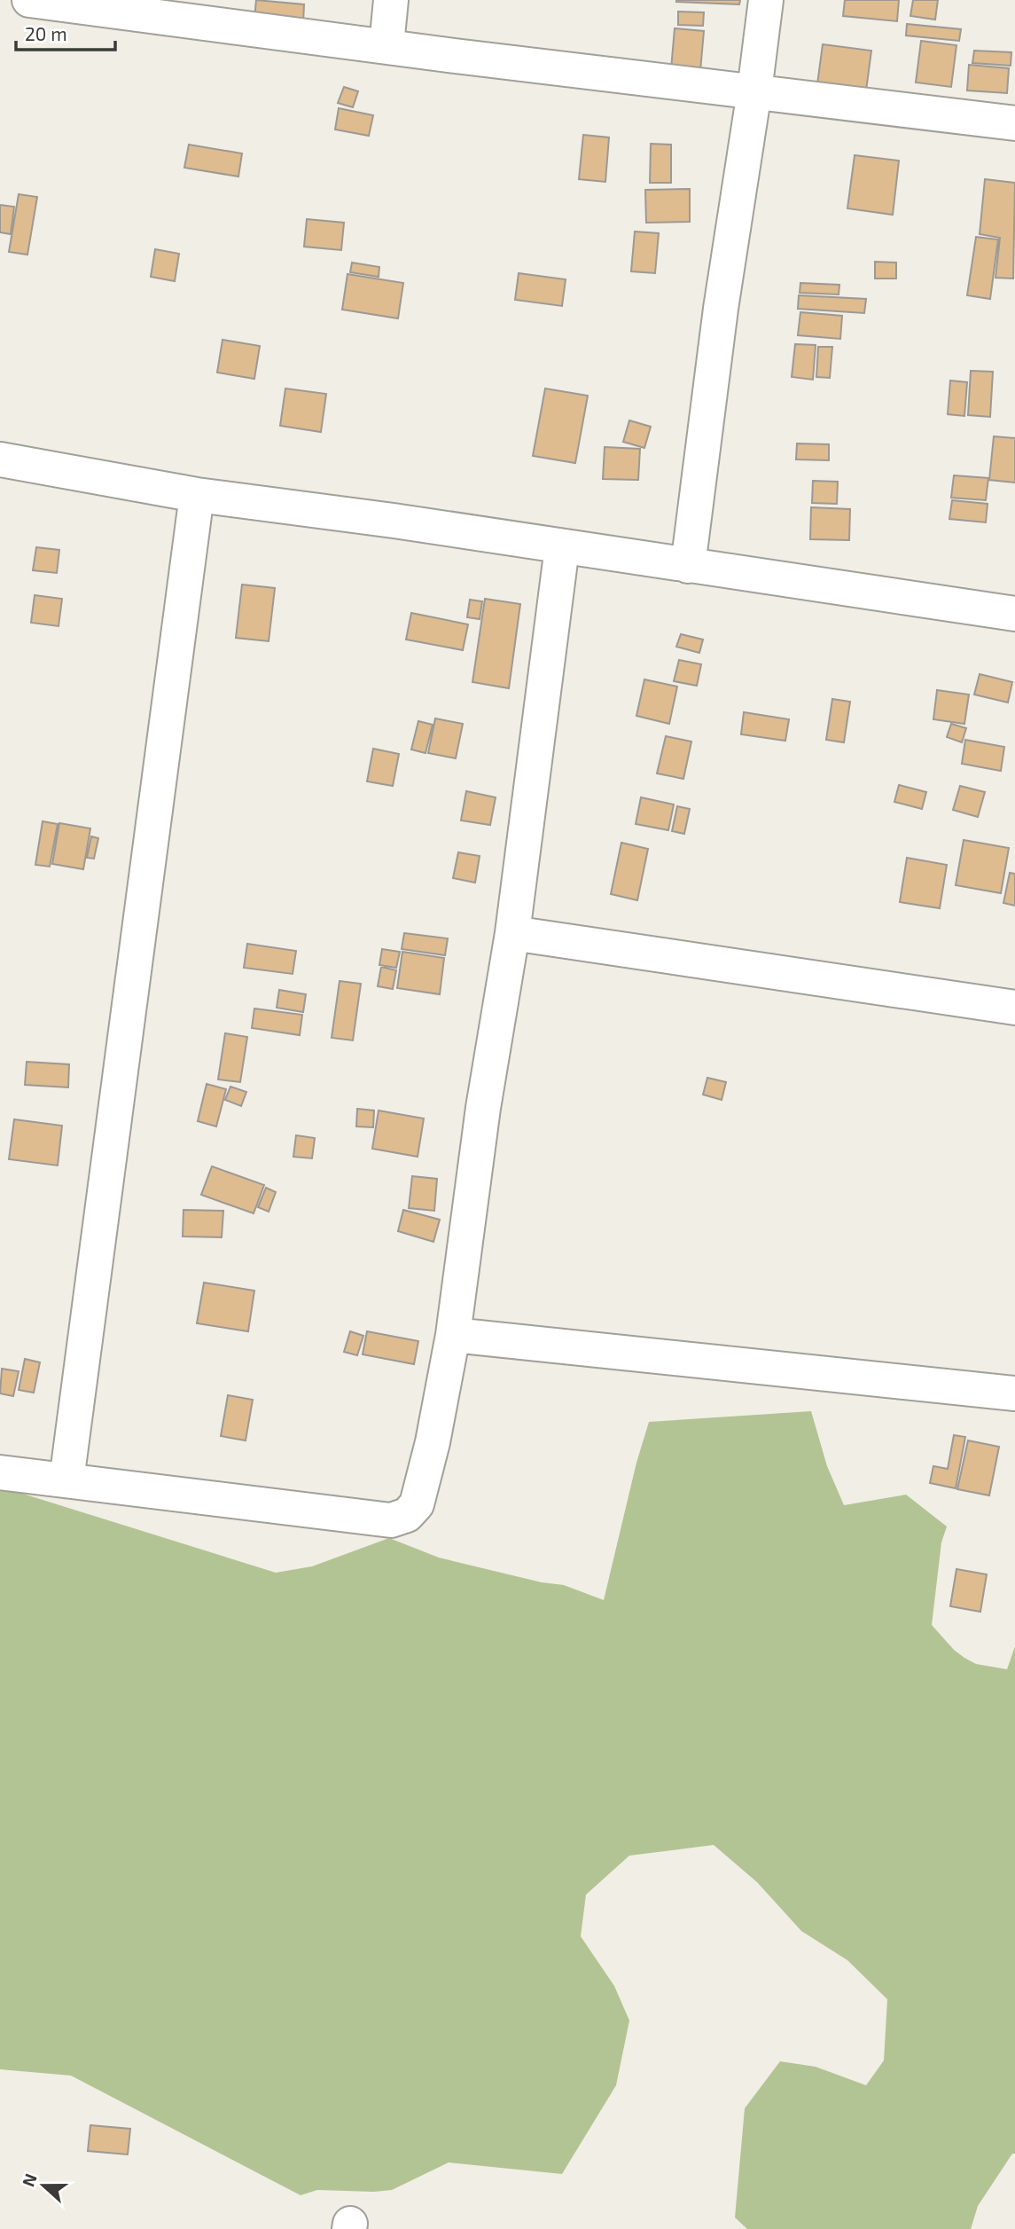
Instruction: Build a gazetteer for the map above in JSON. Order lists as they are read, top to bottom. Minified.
{"scale_bar":"20 m","north":"left"}
